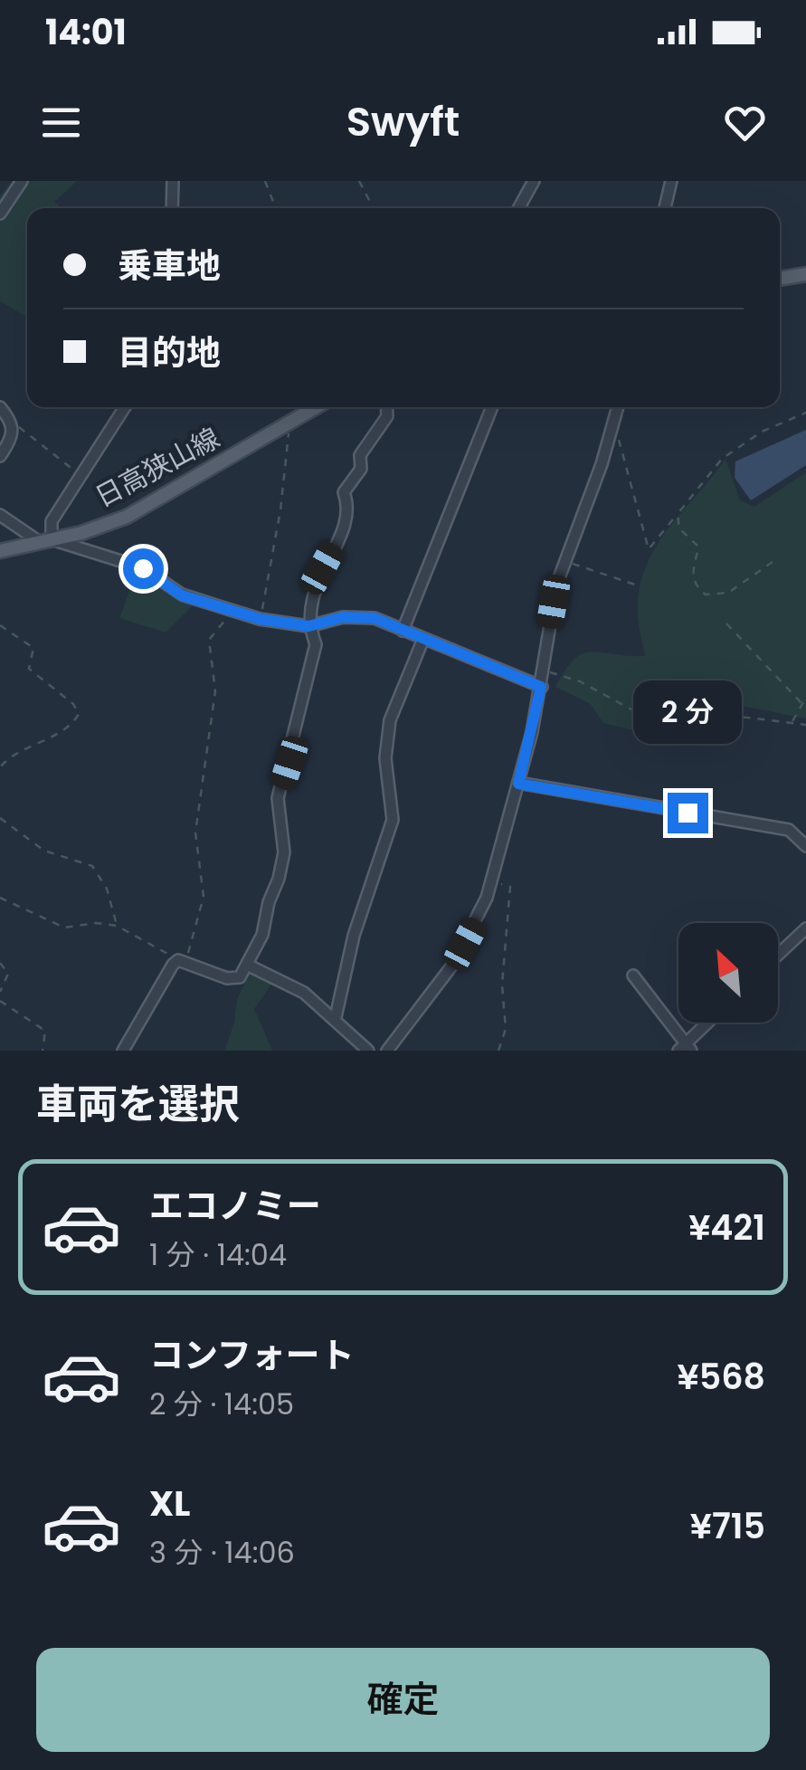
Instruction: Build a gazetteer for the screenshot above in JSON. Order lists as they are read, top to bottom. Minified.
{"streets":{"main road":["日高狭山線"]},"north":"top left","page":{"status":"14:01","header":"Swyft","banner":["乗車地","目的地"],"bubble":"2 分","heading":"車両を選択","list":[{"name":"エコノミー","note":"1 分 · 14:04","value":"¥421"},{"name":"コンフォート","note":"2 分 · 14:05","value":"¥568"},{"name":"XL","note":"3 分 · 14:06","value":"¥715"}],"buttons":"確定"}}
